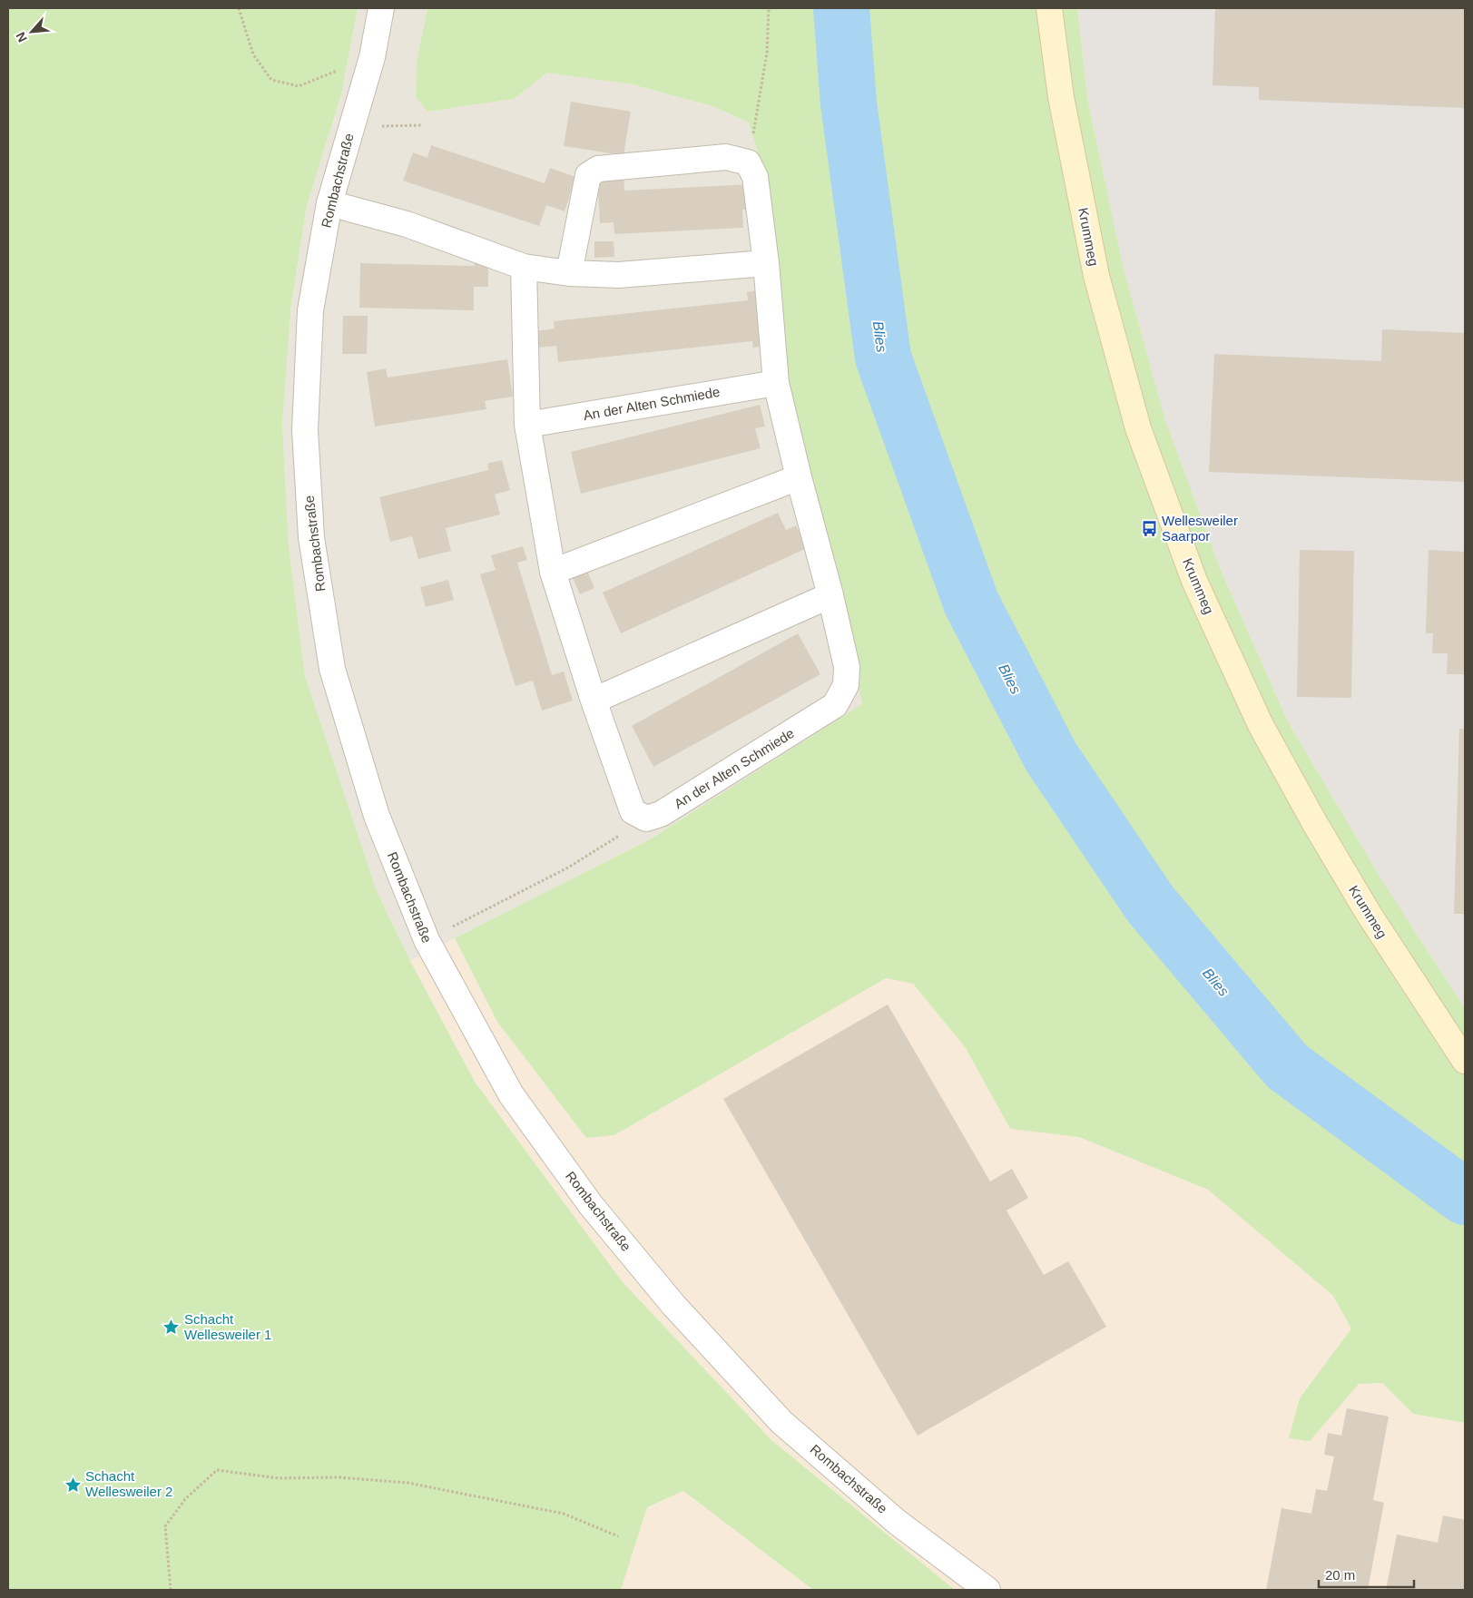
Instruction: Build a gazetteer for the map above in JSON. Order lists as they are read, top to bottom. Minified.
{"streets":{"main road":["Krummeg"],"street":["Rombachstraße","An der Alten Schmiede"]},"water":["Blies"],"places":{"bus stop":["Wellesweiler Saarpor"],"place":["Schacht Wellesweiler 1","Schacht Wellesweiler 2"]},"scale_bar":"20 m","north":"bottom left"}
